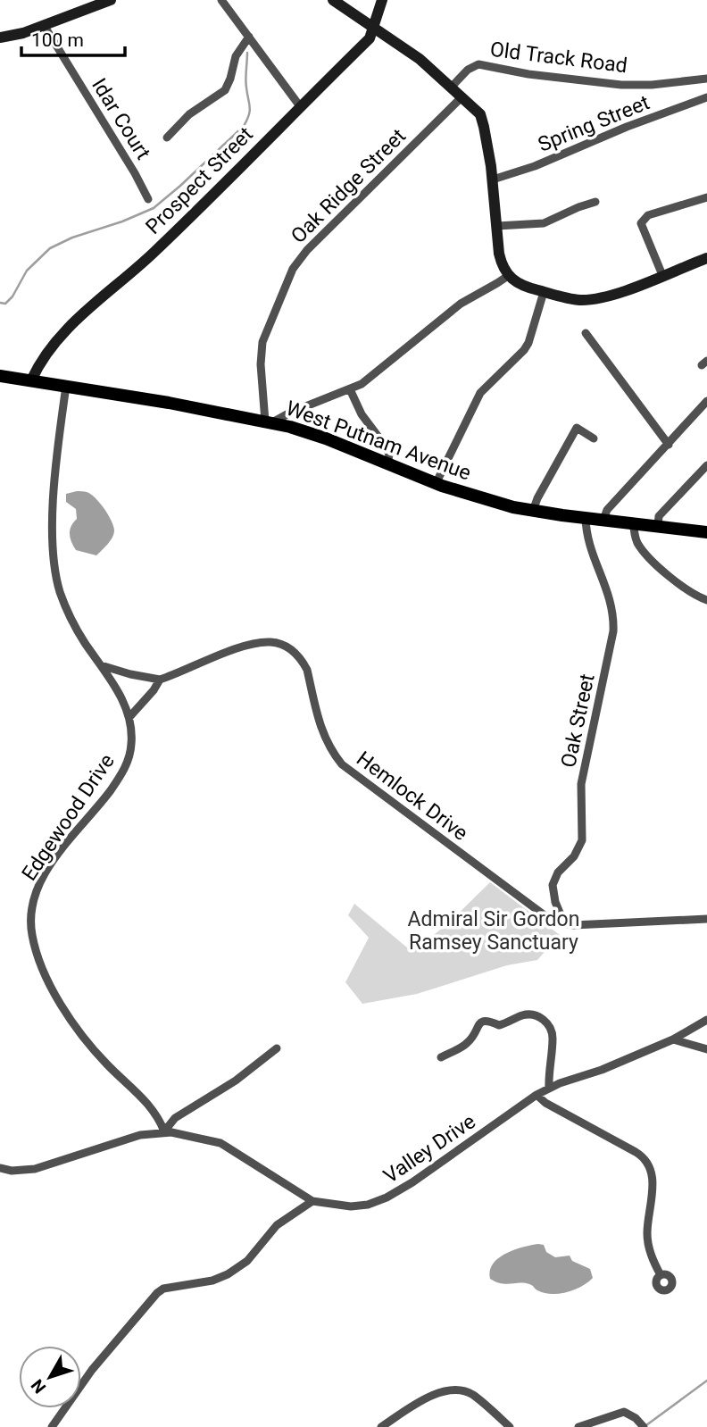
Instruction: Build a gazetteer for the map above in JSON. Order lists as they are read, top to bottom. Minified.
{"streets":{"main road":["Prospect Street","West Putnam Avenue"],"street":["Old Track Road","Idar Court","Spring Street","Oak Ridge Street","Oak Street","Hemlock Drive","Edgewood Drive","Valley Drive"]},"crossings":[["Prospect Street","West Putnam Avenue"],["Oak Ridge Street","West Putnam Avenue"],["West Putnam Avenue","Oak Street"],["West Putnam Avenue","Edgewood Drive"],["Oak Street","Hemlock Drive"],["Edgewood Drive","Valley Drive"]],"parks":["Admiral Sir Gordon Ramsey Sanctuary"],"scale_bar":"100 m","north":"bottom left"}
